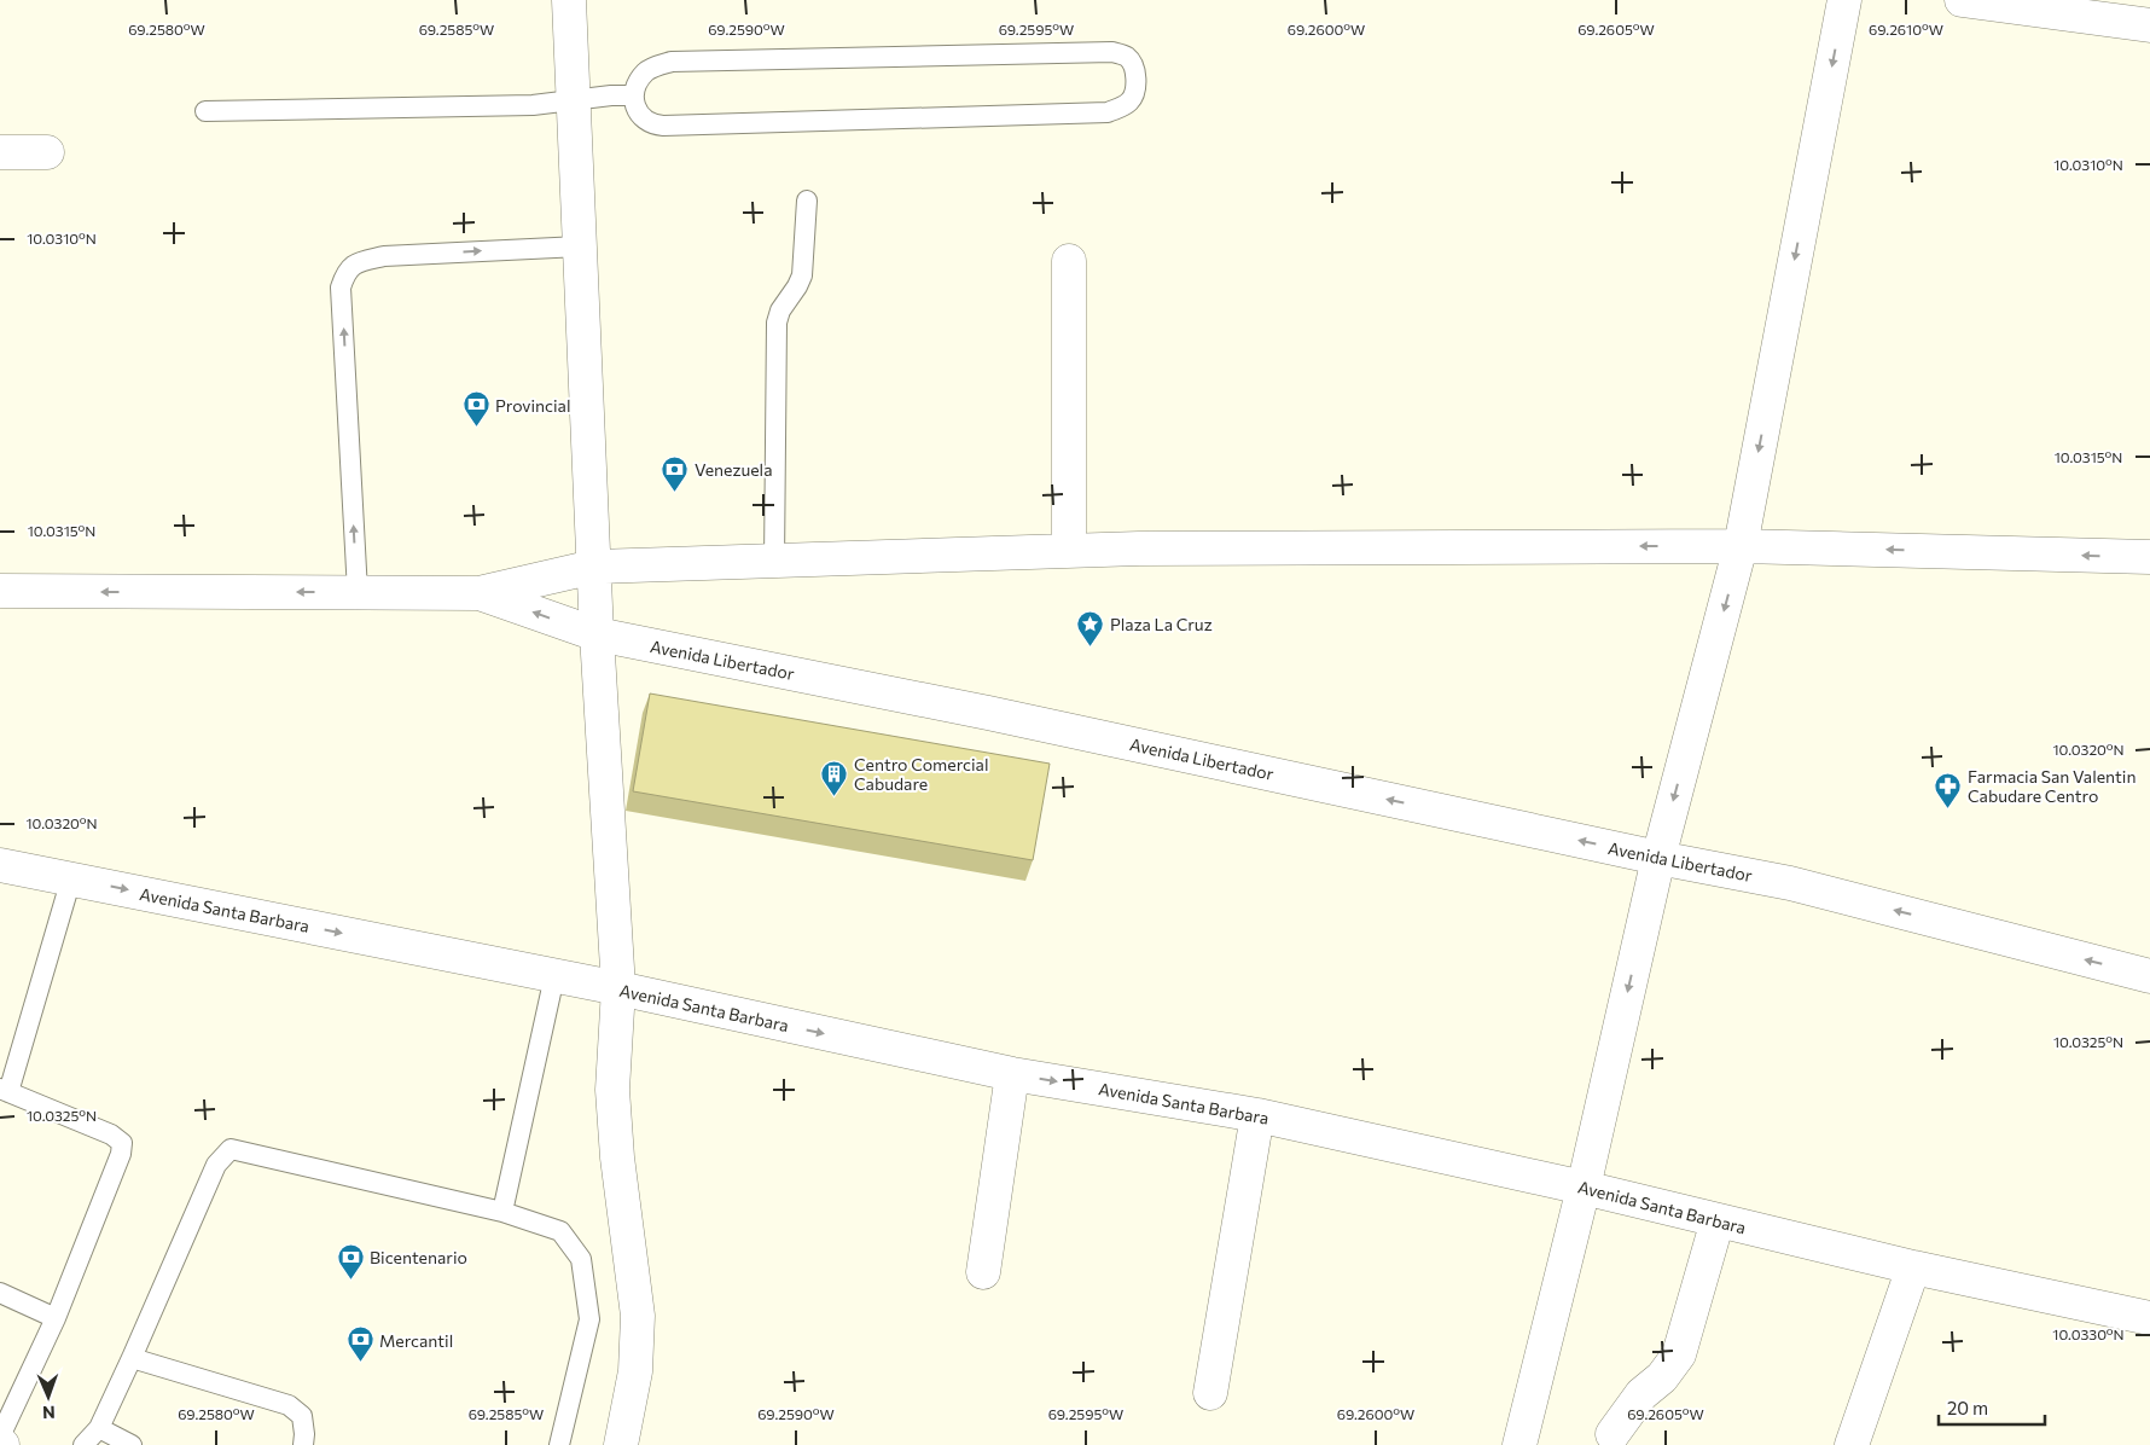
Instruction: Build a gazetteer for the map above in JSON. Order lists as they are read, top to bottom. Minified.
{"streets":{"street":["Avenida Libertador","Avenida Santa Barbara"]},"one_way":["Avenida Santa Barbara"],"places":{"bank":["Provincial","Venezuela","Bicentenario","Mercantil"],"place":["Plaza La Cruz"],"building":["Centro Comercial Cabudare"],"pharmacy":["Farmacia San Valentin Cabudare Centro"]},"scale_bar":"20 m","north":"bottom","coordinates":["69.2580°W","69.2585°W","69.2590°W","69.2595°W","69.2600°W","69.2605°W","69.2610°W","10.0310°N","10.0315°N","10.0320°N","10.0325°N","10.0330°N"]}
